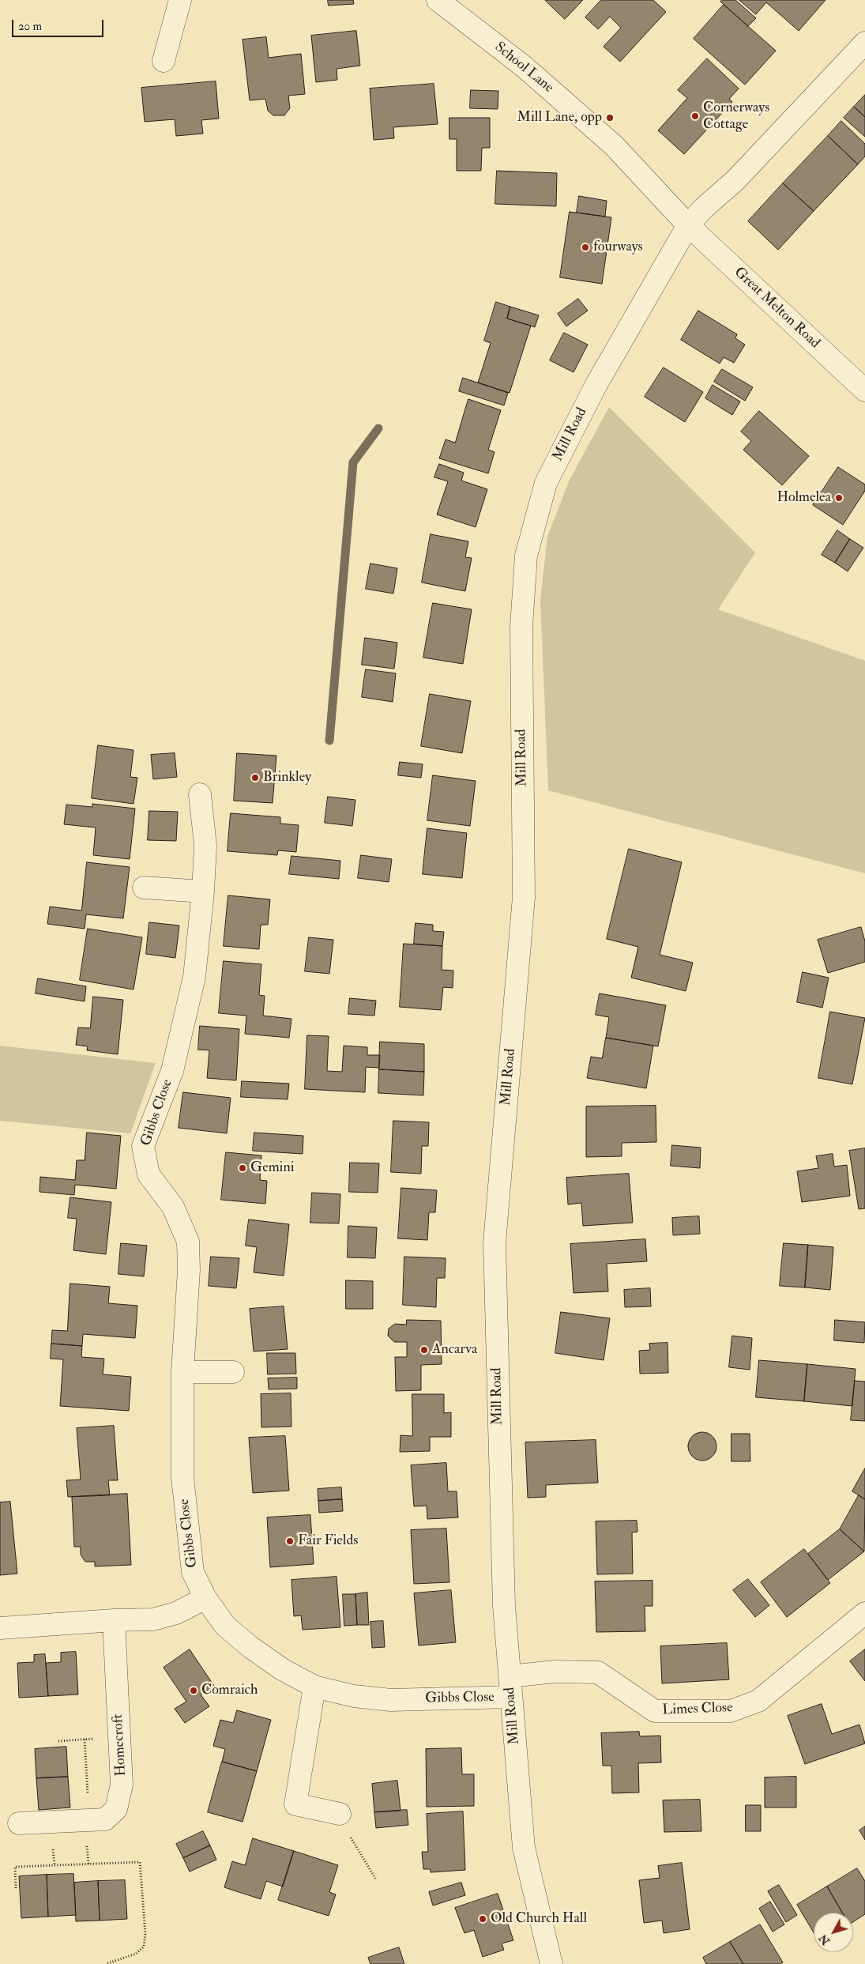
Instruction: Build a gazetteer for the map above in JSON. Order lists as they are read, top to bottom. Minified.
{"streets":{"street":["School Lane","Great Melton Road","Mill Road","Gibbs Close","Limes Close","Homecroft"]},"crossings":[["School Lane","Great Melton Road"],["School Lane","Mill Road"],["Great Melton Road","Mill Road"],["Mill Road","Gibbs Close"],["Mill Road","Limes Close"],["Gibbs Close","Limes Close"]],"places":["Cornerways Cottage","Mill Lane, opp","fourways","Holmelea","Brinkley","Gemini","Ancarva","Fair Fields","Comraich","Old Church Hall"],"scale_bar":"20 m","north":"bottom left"}
